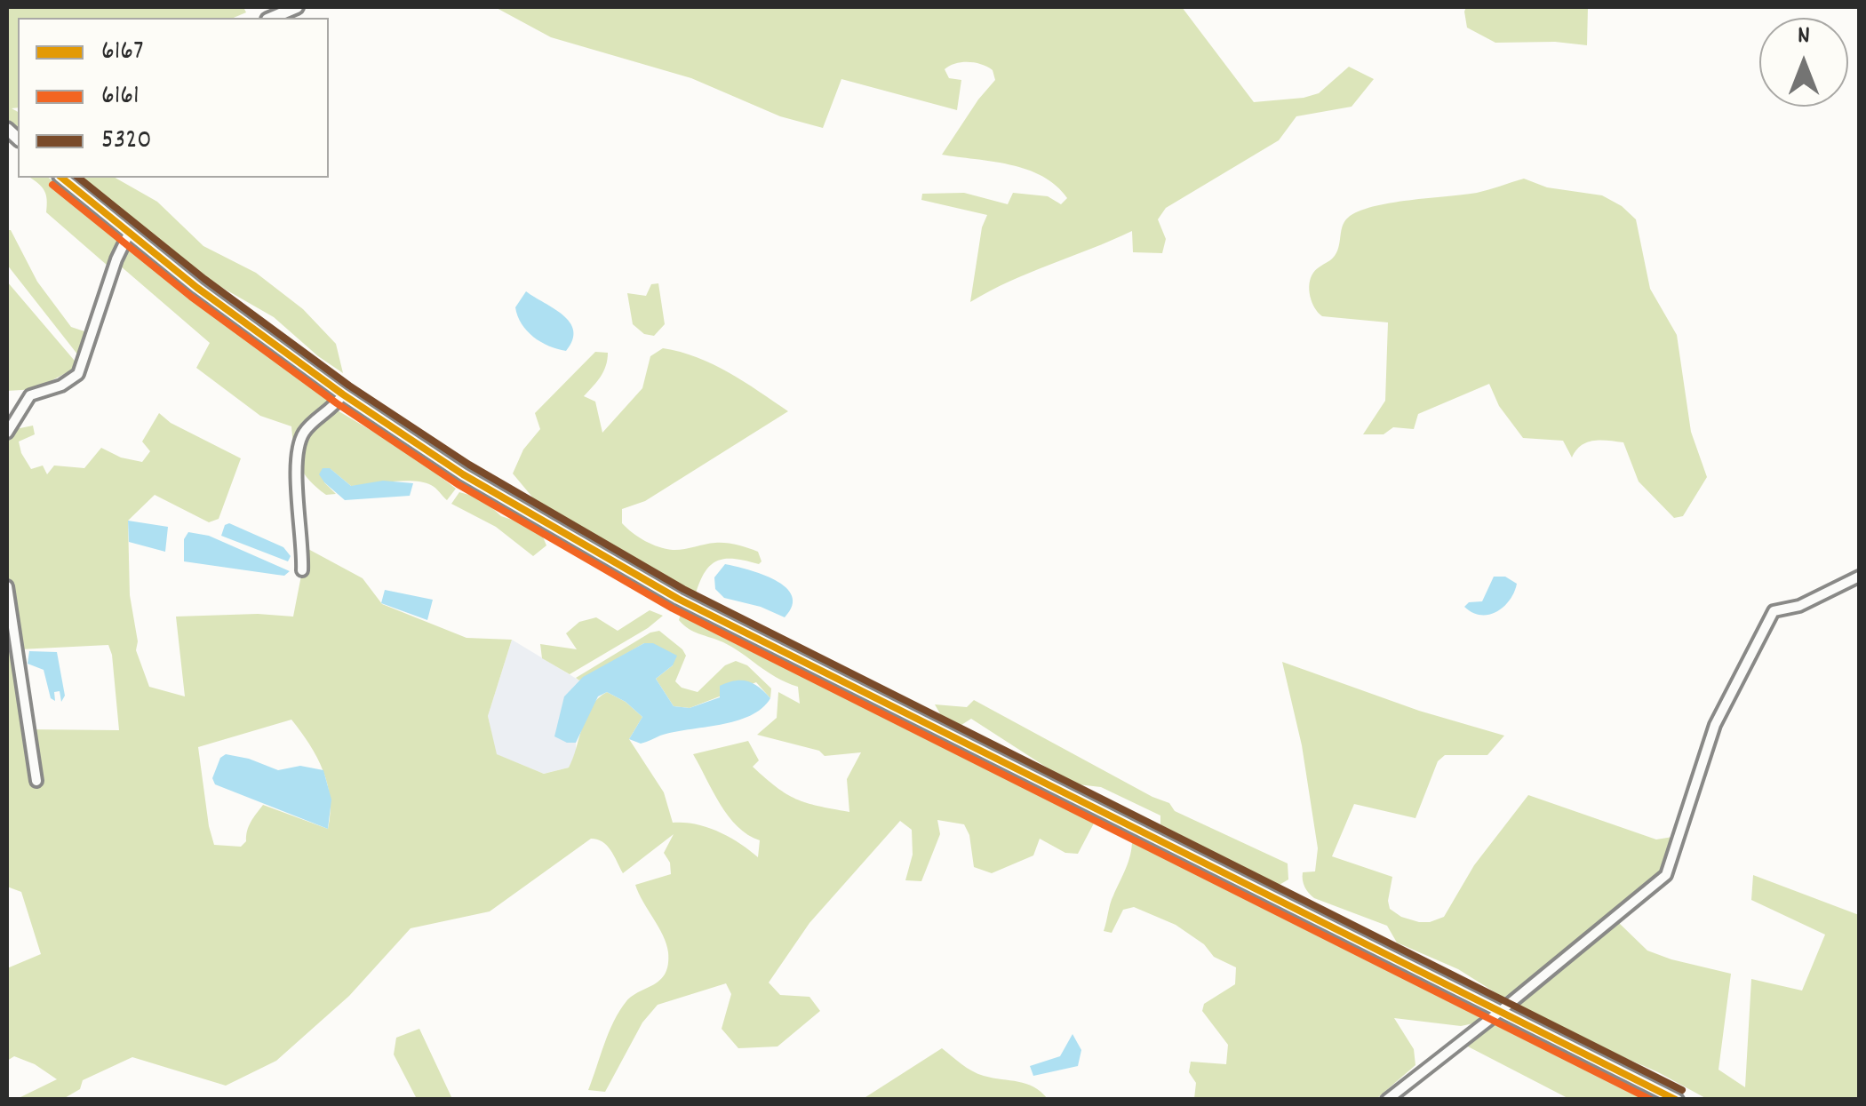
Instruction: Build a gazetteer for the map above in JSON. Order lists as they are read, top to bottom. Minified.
{"lines":["transit line 6167","transit line 5320","transit line 6161"],"legend":["6167","6161","5320"],"north":"top"}
